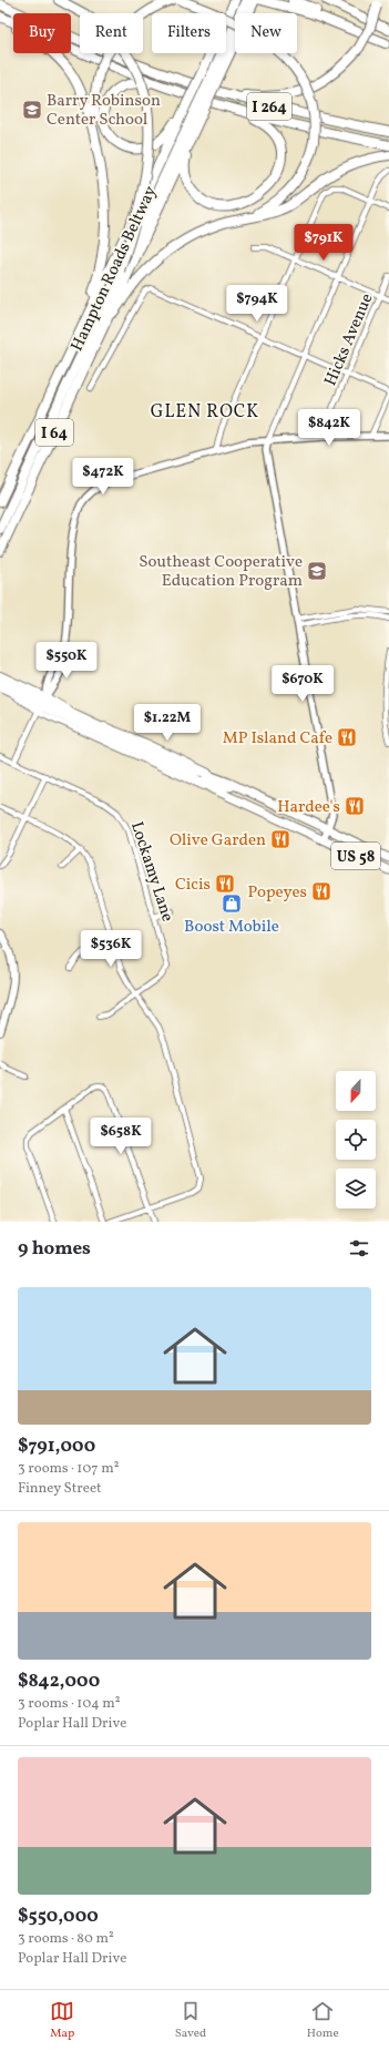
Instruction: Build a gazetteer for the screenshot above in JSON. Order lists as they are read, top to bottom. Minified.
{"streets":{"highway":["I 264","Hampton Roads Beltway","I 64"],"main road":["US 58"],"street":["Hicks Avenue","Lockamy Lane"]},"districts":["GLEN ROCK"],"places":{"school or university":["Barry Robinson Center School","Southeast Cooperative Education Program"],"restaurant":["MP Island Cafe","Hardee's","Olive Garden","Cicis","Popeyes"],"shop":["Boost Mobile"]},"north":"bottom","page":{"chip":["Buy","Rent","Filters","New"],"price":["$791K","$794K","$842K","$472K","$550K","$670K","$1.22M","$536K","$658K"],"heading":"9 homes","list":[{"name":"$791,000","note":"3 rooms · 107 m² · Finney Street"},{"name":"$842,000","note":"3 rooms · 104 m² · Poplar Hall Drive"},{"name":"$550,000","note":"3 rooms · 80 m² · Poplar Hall Drive"}],"tabs":["Map","Saved","Home"]}}
